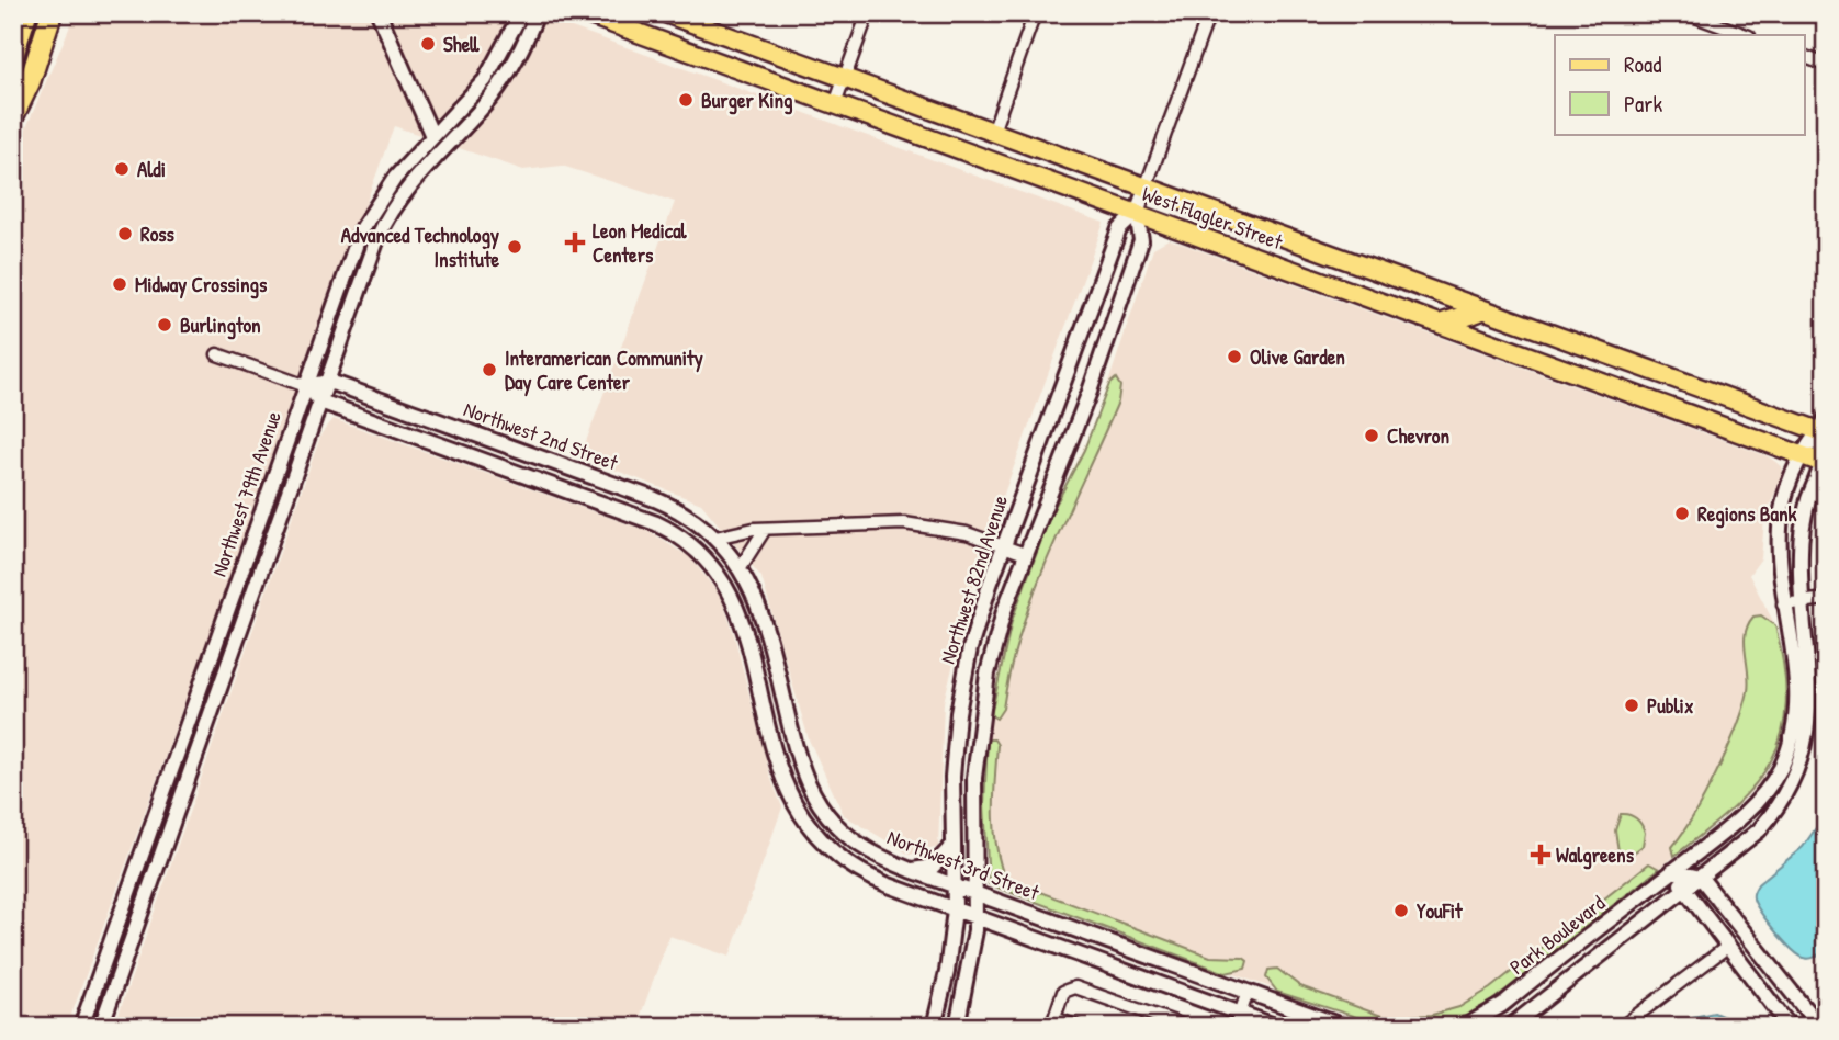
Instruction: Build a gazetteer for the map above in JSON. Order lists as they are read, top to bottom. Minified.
{"streets":{"main road":["West Flagler Street"],"street":["Northwest 2nd Street","Northwest 79th Avenue","Northwest 82nd Avenue","Northwest 3rd Street","Park Boulevard"]},"crossings":[["West Flagler Street","Northwest 82nd Avenue"],["West Flagler Street","Park Boulevard"],["Northwest 2nd Street","Northwest 79th Avenue"],["Northwest 2nd Street","Northwest 3rd Street"],["Northwest 82nd Avenue","Northwest 3rd Street"]],"places":{"other":["Shell","Burger King","Aldi","Ross","Advanced Technology Institute","Midway Crossings","Burlington","Olive Garden","Interamerican Community Day Care Center","Chevron","Regions Bank","Publix","YouFit"],"health":["Leon Medical Centers","Walgreens"]},"legend":["Road","Park"]}
